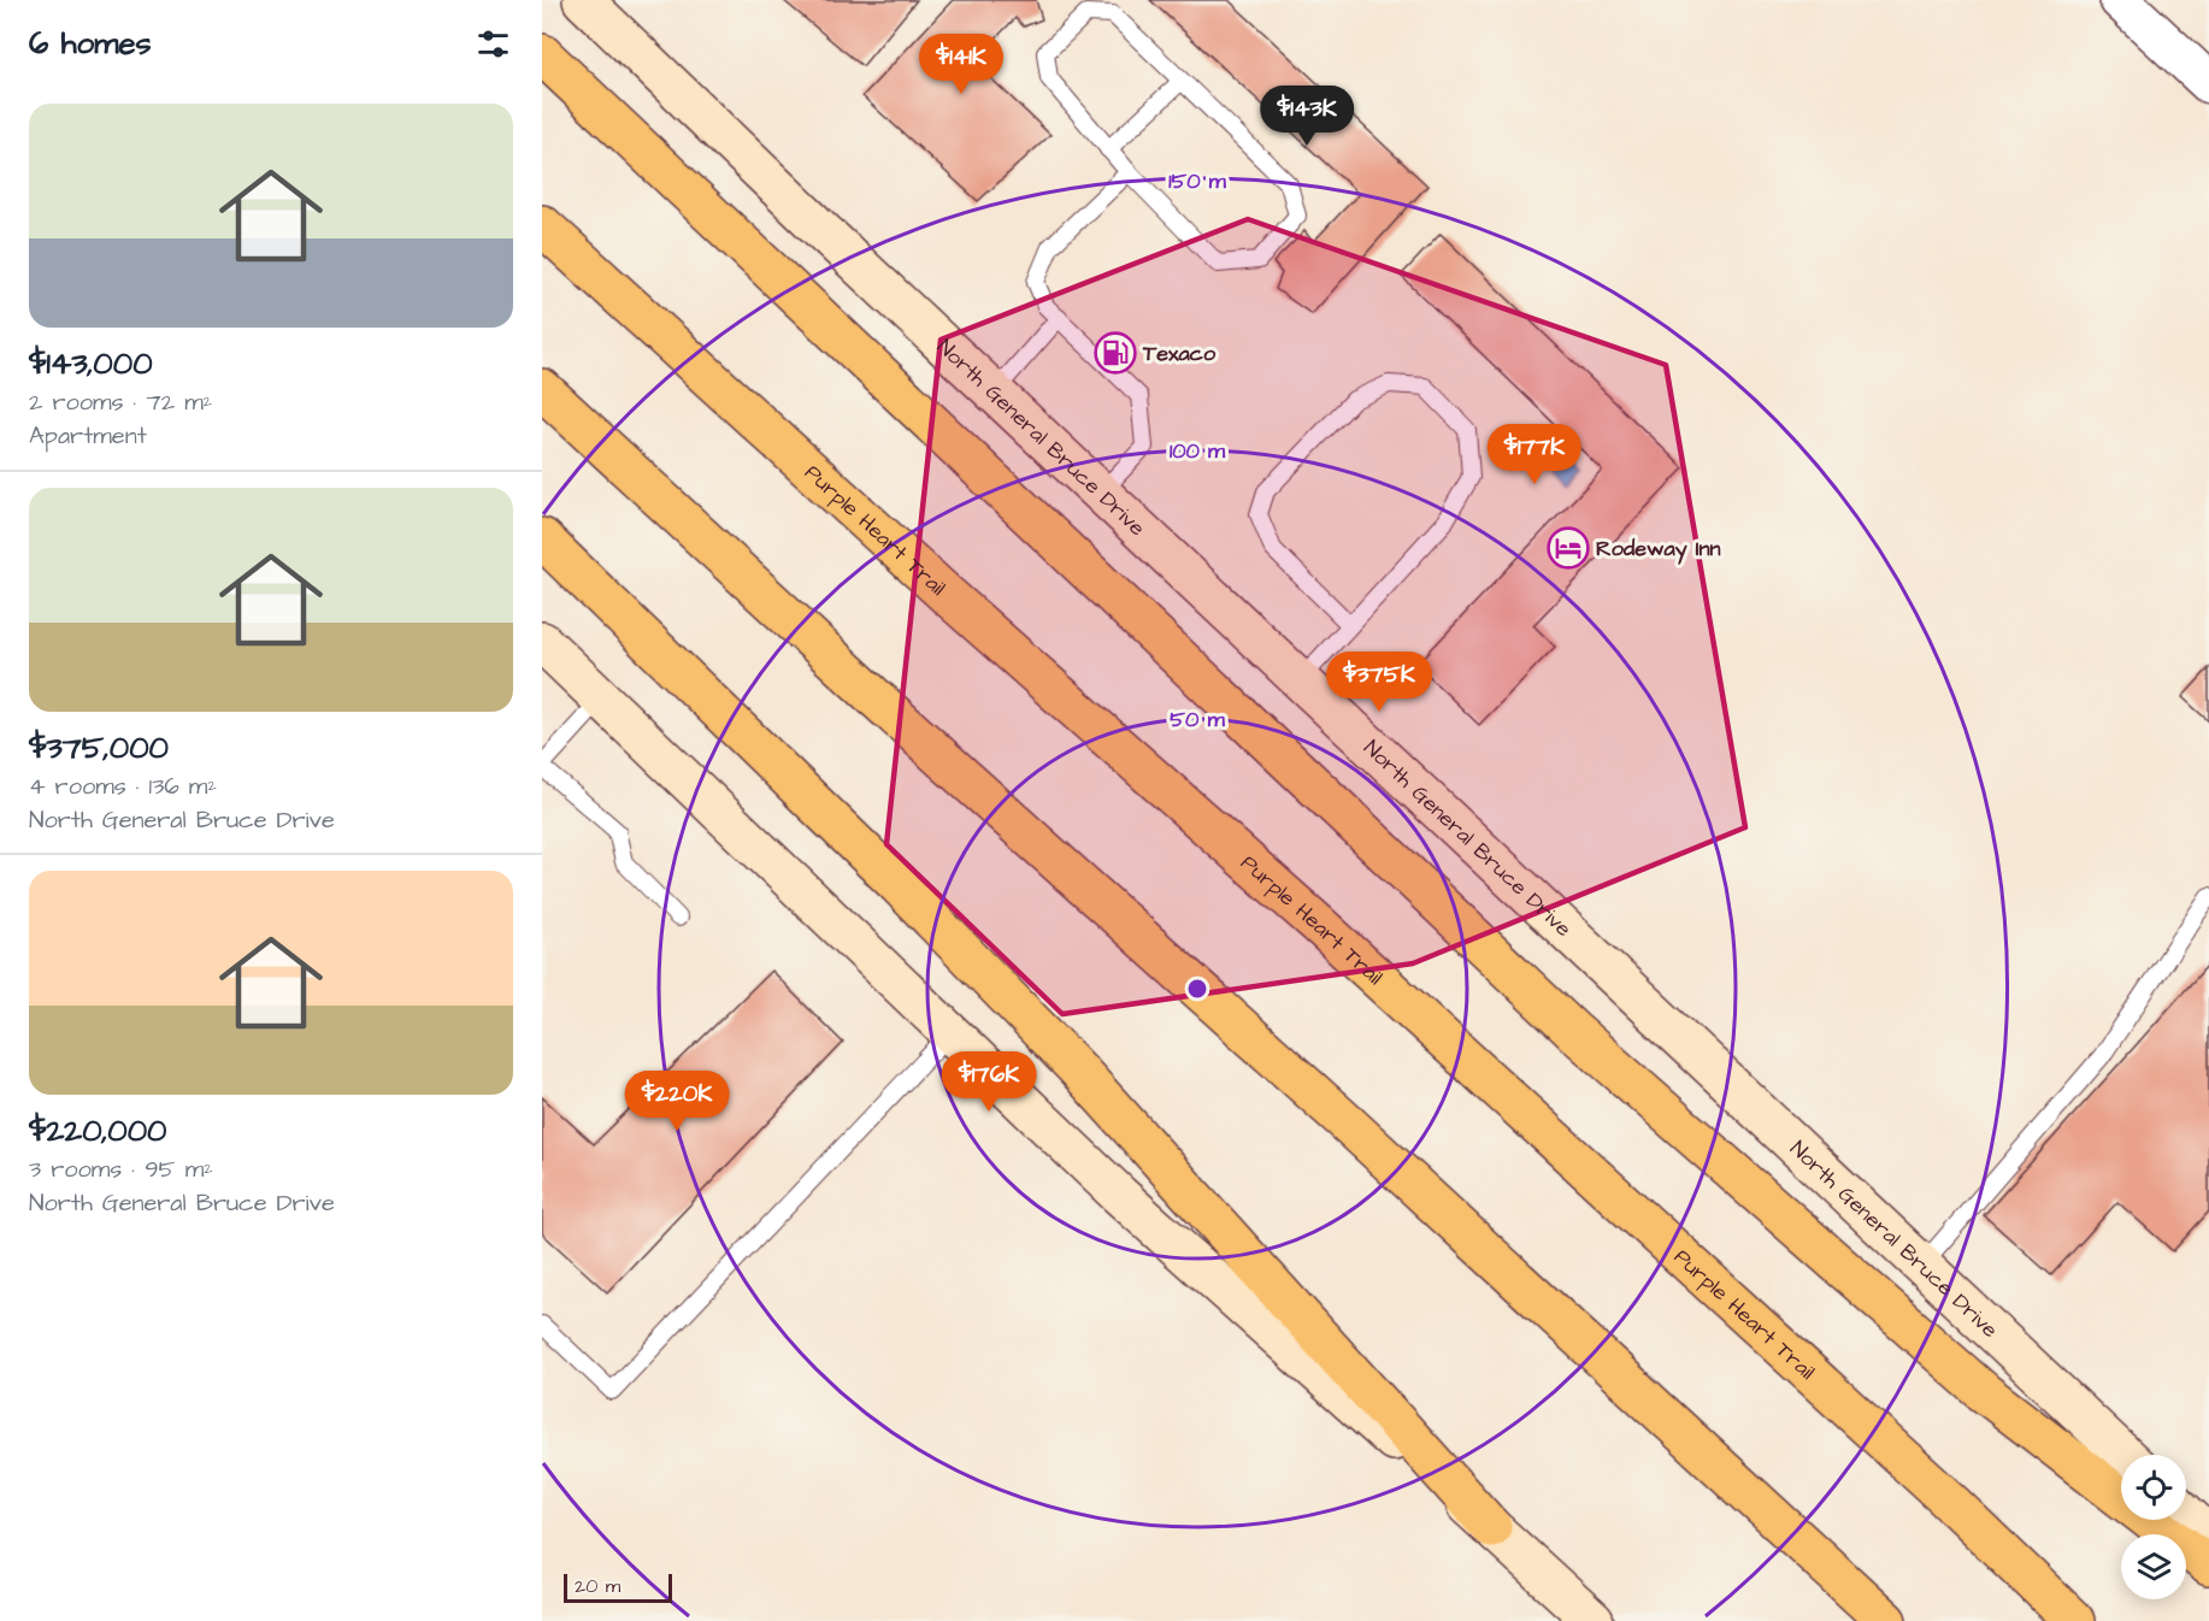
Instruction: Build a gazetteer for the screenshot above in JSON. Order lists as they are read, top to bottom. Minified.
{"streets":{"highway":["Purple Heart Trail"],"main road":["North General Bruce Drive"]},"places":{"fuel station":["Texaco"],"hotel":["Rodeway Inn"]},"scale_bar":"20 m","page":{"heading":"6 homes","price":["$141K","$143K","$177K","$375K","$176K","$220K"],"list":[{"name":"$143,000","note":"2 rooms · 72 m² · Apartment"},{"name":"$375,000","note":"4 rooms · 136 m² · North General Bruce Drive"},{"name":"$220,000","note":"3 rooms · 95 m² · North General Bruce Drive"}],"scale":"20 m"},"rings":["150 m","100 m","50 m"]}
